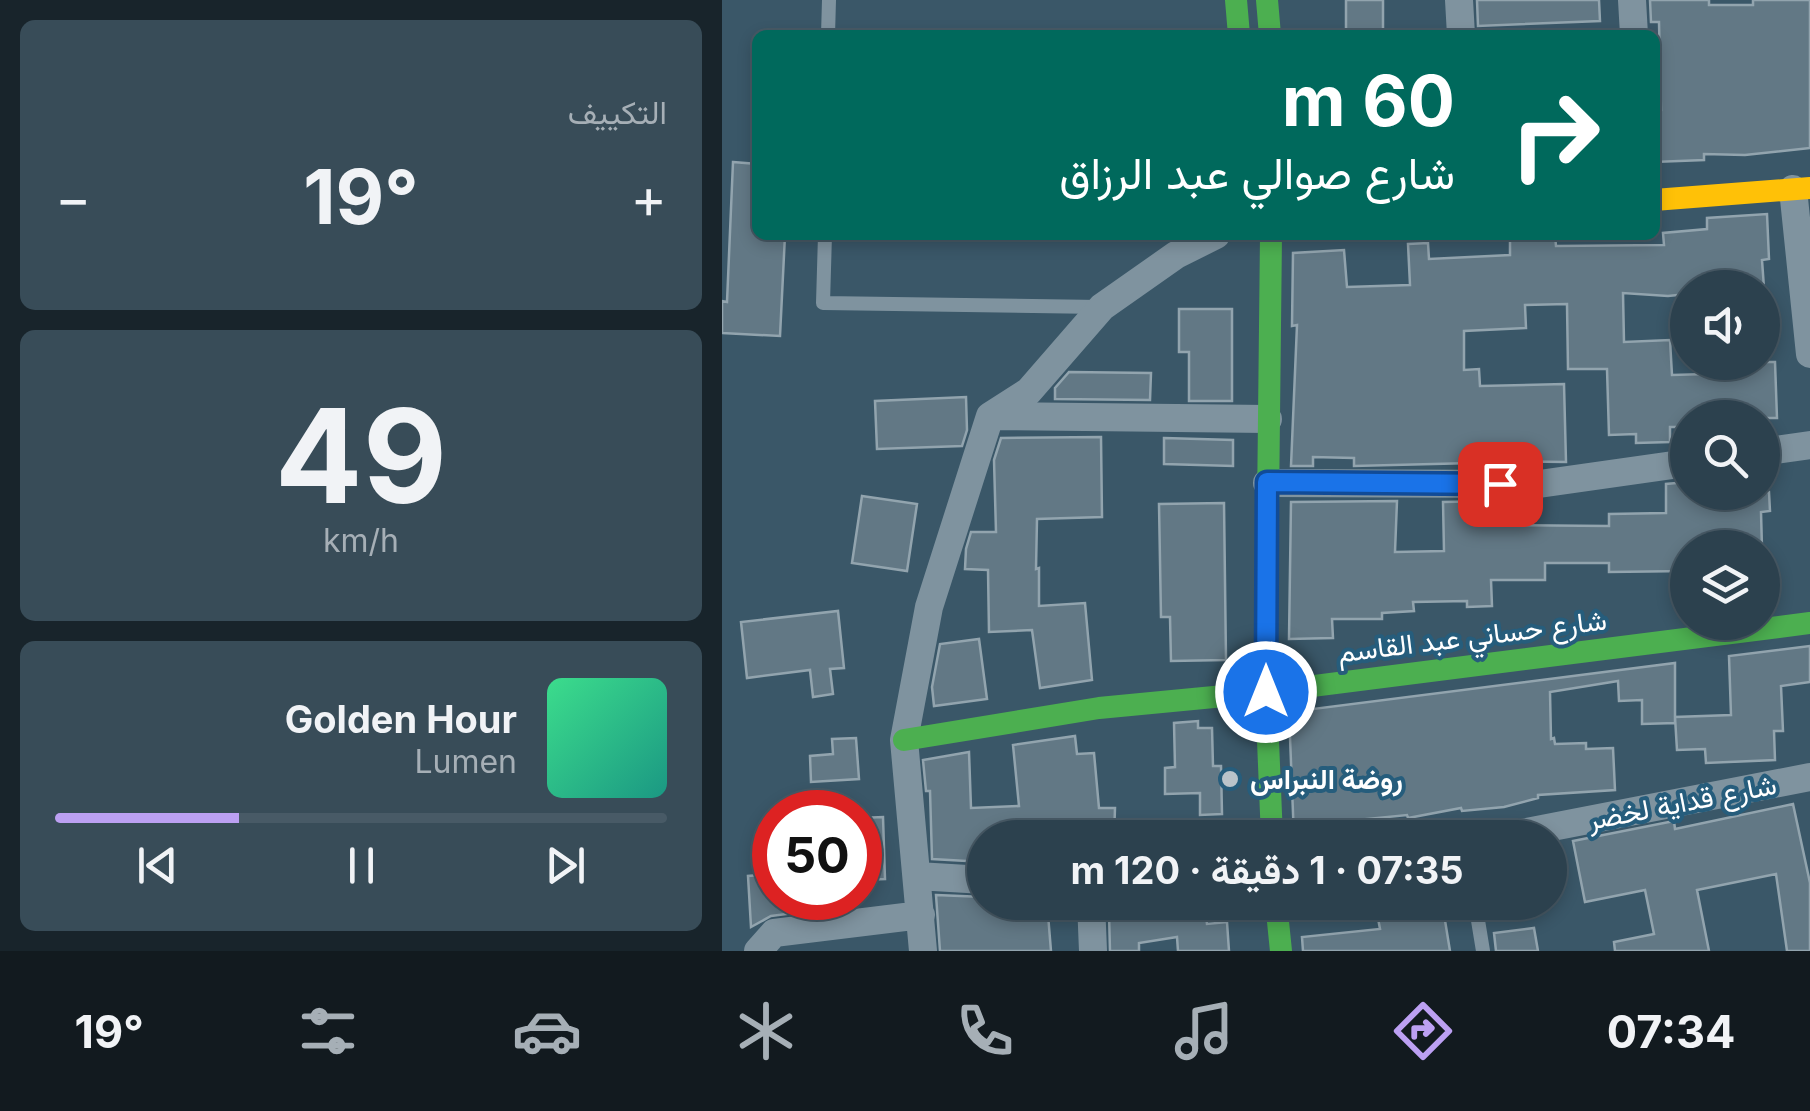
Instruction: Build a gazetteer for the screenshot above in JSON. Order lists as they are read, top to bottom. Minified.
{"streets":{"street":["شارع حساني عبد القاسم","شارع قداية لخضر"]},"places":["روضة النبراس"],"page":{"tile":["التكييف",["49","km/h"]],"turn":["60 m","شارع صوالي عبد الرزاق"],"heat":["−","19°","+"],"song":["Golden Hour","Lumen"],"limit":"50","trip":"07:35 · 1 دقيقة · 120 m","tabs":["07:34","19°"]}}
